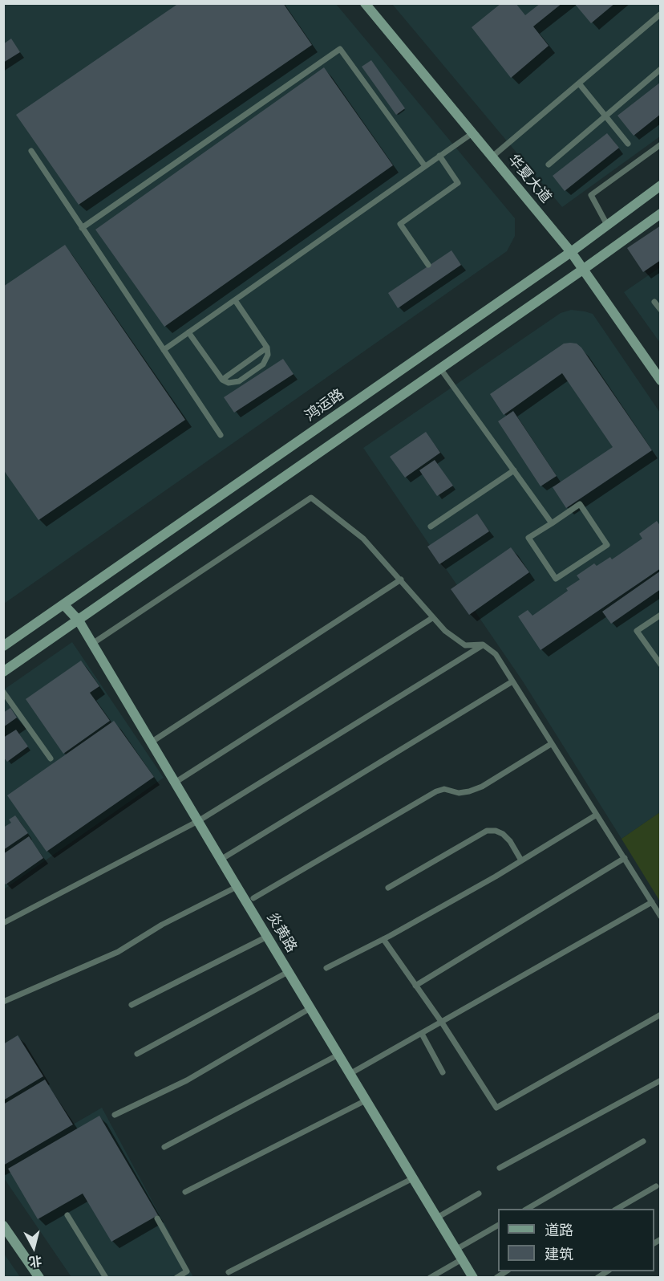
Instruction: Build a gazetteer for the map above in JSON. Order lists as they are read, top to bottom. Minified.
{"streets":{"street":["华夏大道","鸿运路","炎黄路"]},"crossings":[["华夏大道","鸿运路"],["鸿运路","炎黄路"]],"legend":["道路","建筑"],"north":"bottom"}
